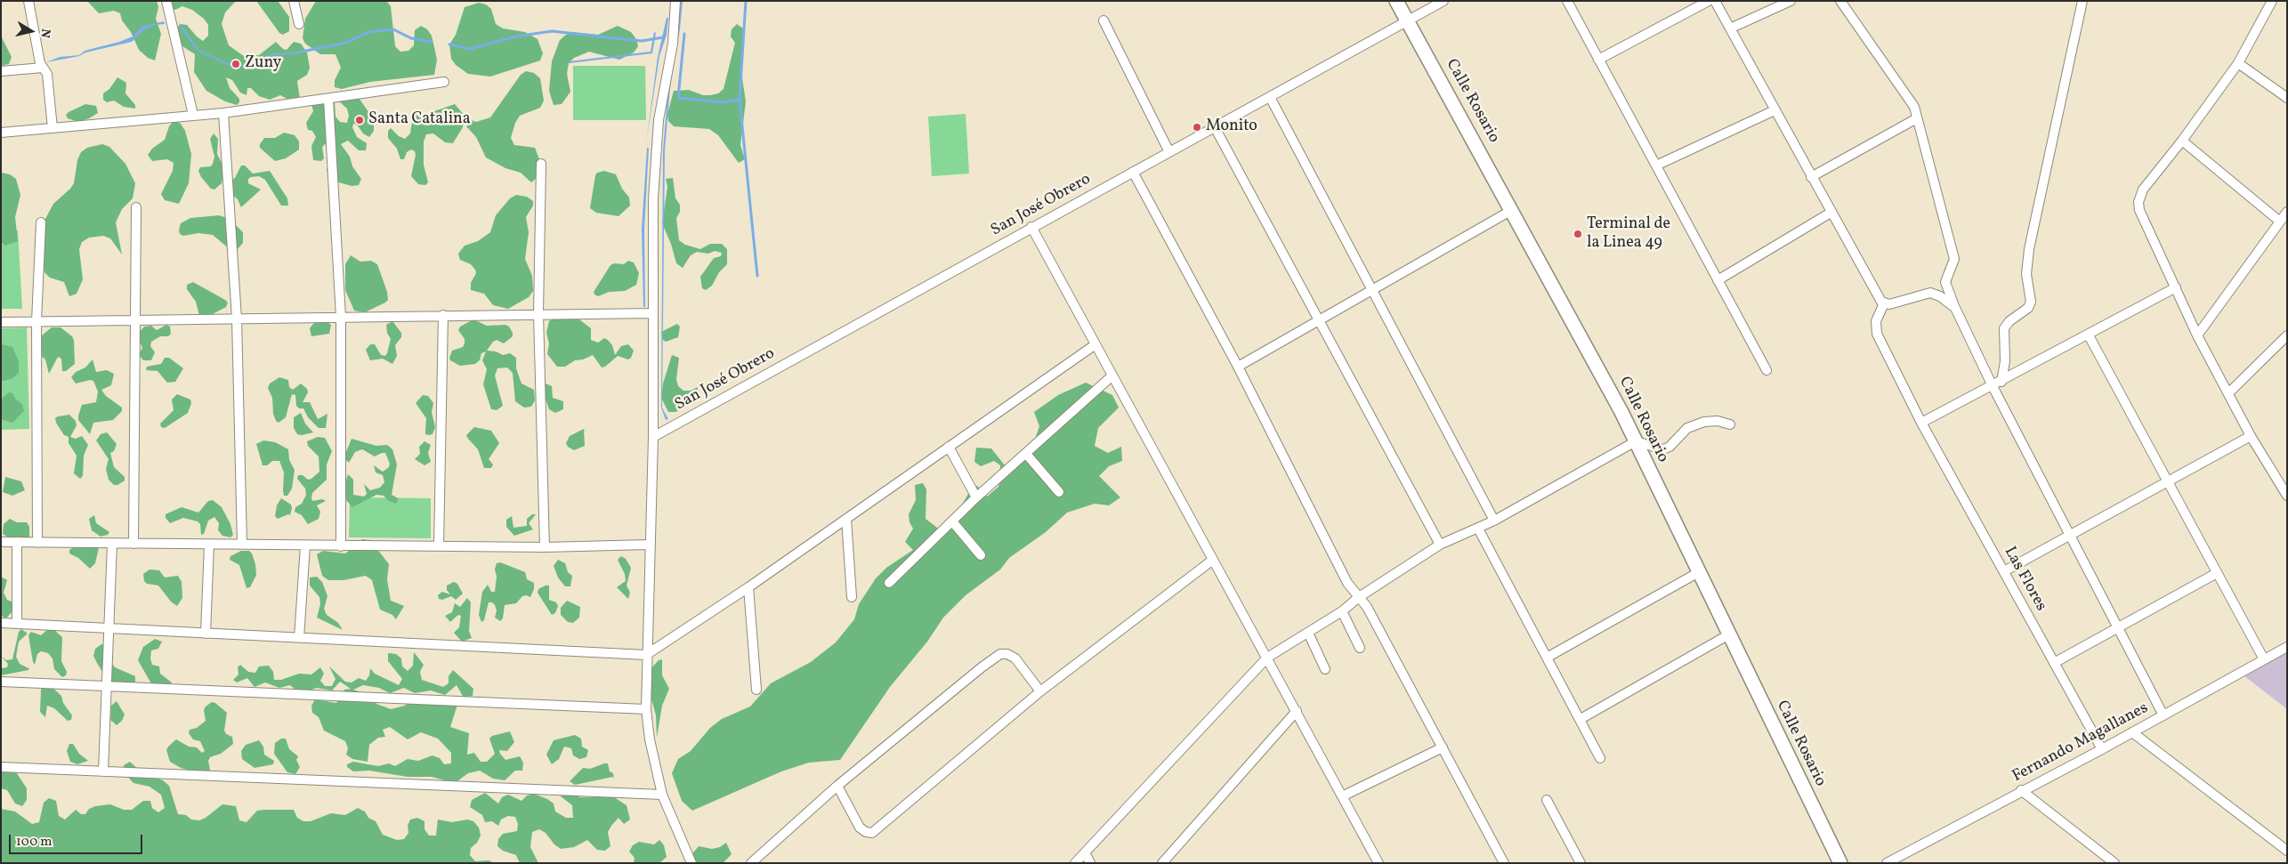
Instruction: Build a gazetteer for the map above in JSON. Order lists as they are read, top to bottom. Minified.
{"streets":{"main road":["Calle Rosario"],"street":["San José Obrero","Las Flores","Fernando Magallanes"]},"crossings":[["Calle Rosario","San José Obrero"],["Las Flores","Fernando Magallanes"]],"places":["Zuny","Santa Catalina","Monito","Terminal de la Linea 49"],"scale_bar":"100 m","north":"right"}
